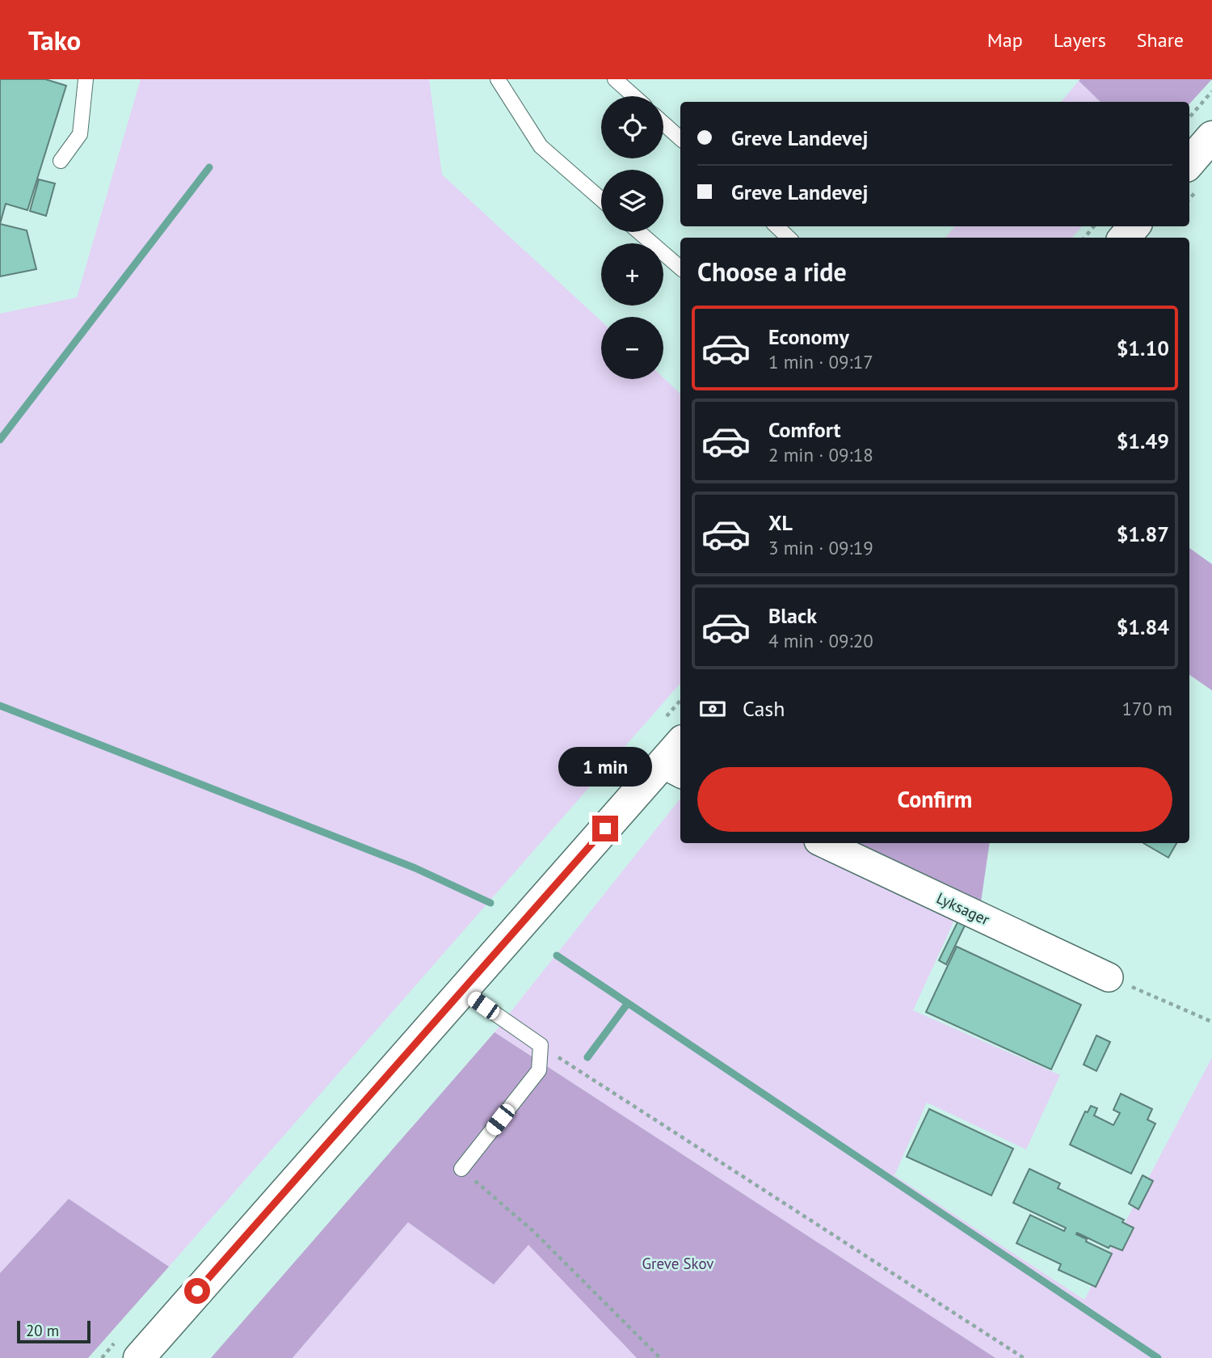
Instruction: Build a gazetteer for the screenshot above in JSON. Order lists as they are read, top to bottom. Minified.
{"streets":{"street":["Lyksager"]},"parks":["Greve Skov"],"scale_bar":"20 m","page":{"header":"Tako","nav":["Map","Layers","Share"],"map_buttons":["+","−"],"banner":["Greve Landevej","Greve Landevej"],"heading":"Choose a ride","list":[{"name":"Economy","note":"1 min · 09:17","value":"$1.10"},{"name":"Comfort","note":"2 min · 09:18","value":"$1.49"},{"name":"XL","note":"3 min · 09:19","value":"$1.87"},{"name":"Black","note":"4 min · 09:20","value":"$1.84"}],"pay":["Cash","170 m"],"bubble":"1 min","buttons":"Confirm","scale":"20 m"}}
